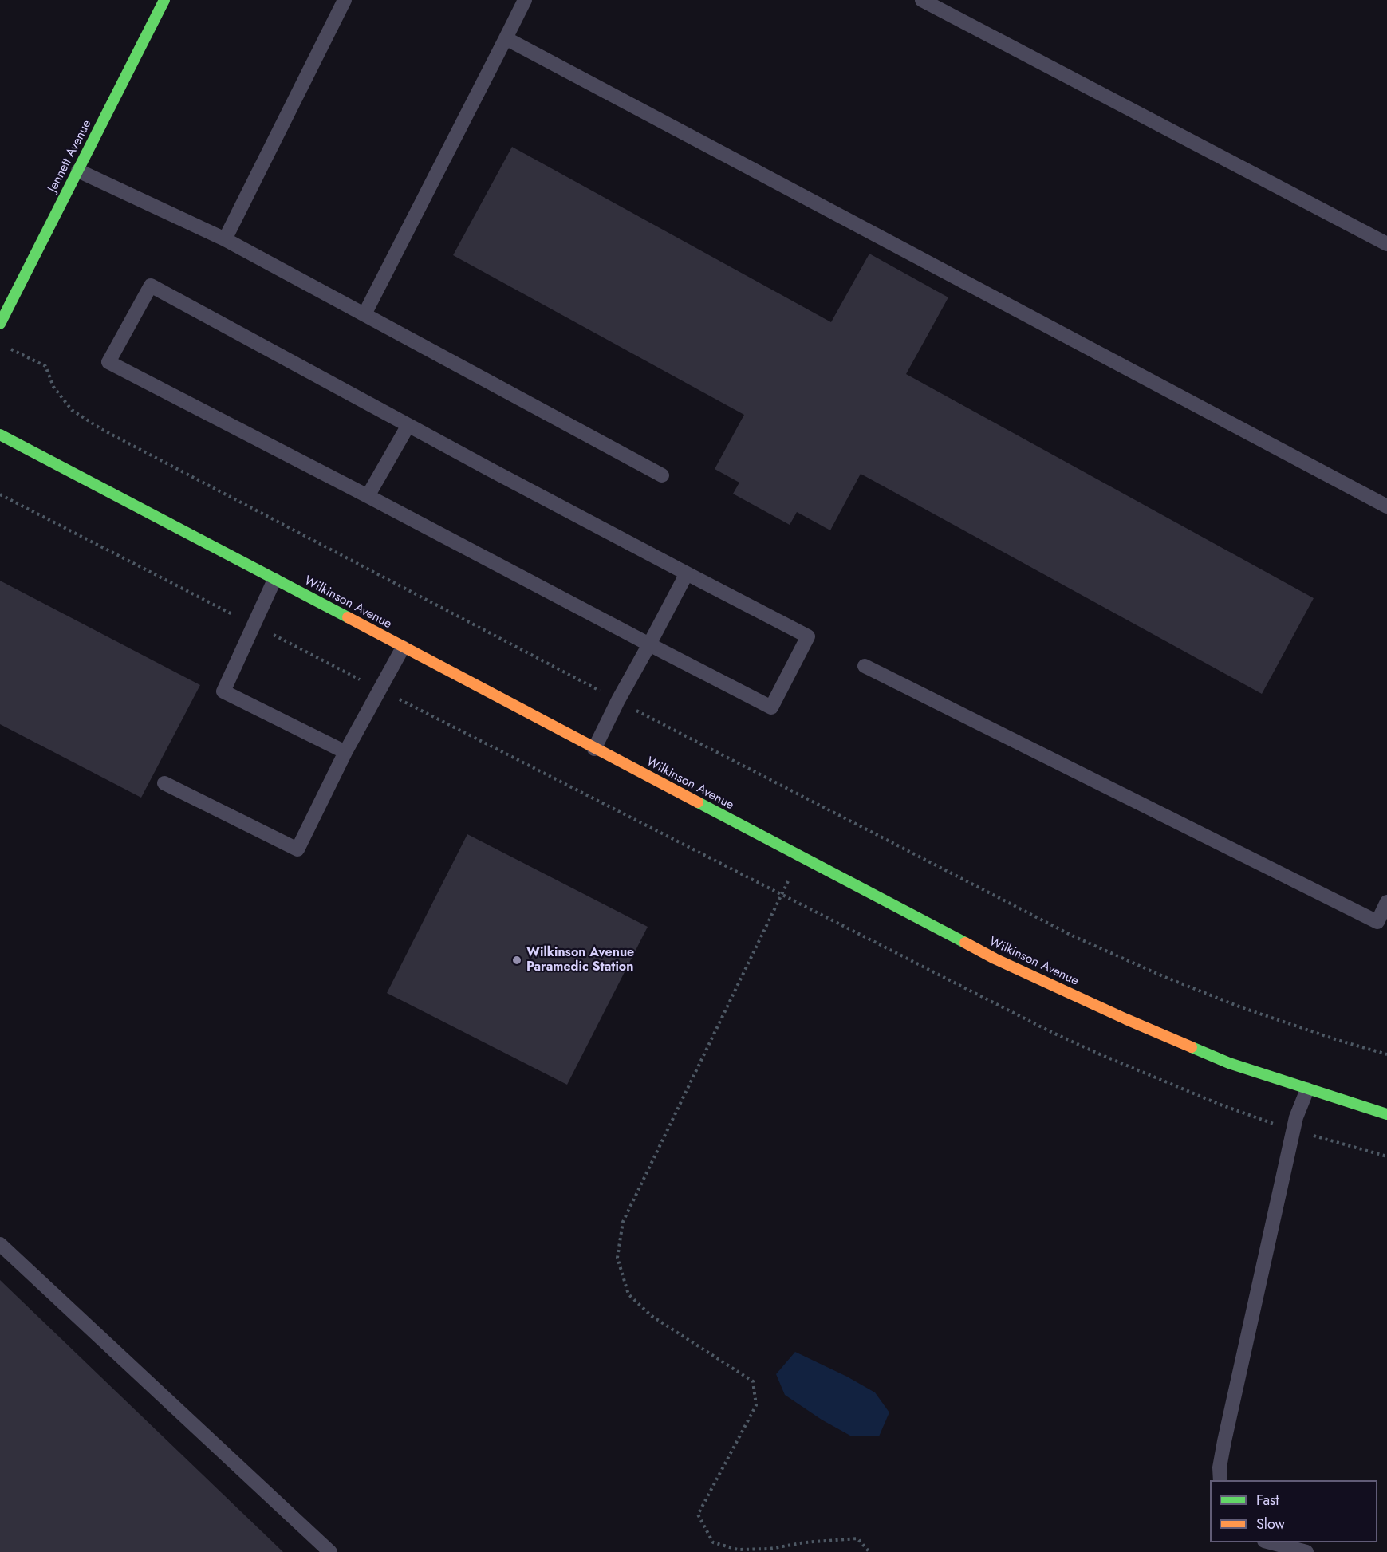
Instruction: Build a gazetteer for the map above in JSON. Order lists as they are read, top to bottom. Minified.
{"streets":{"street":["Jennett Avenue","Wilkinson Avenue"]},"places":["Wilkinson Avenue Paramedic Station"],"legend":["Fast","Slow"]}
